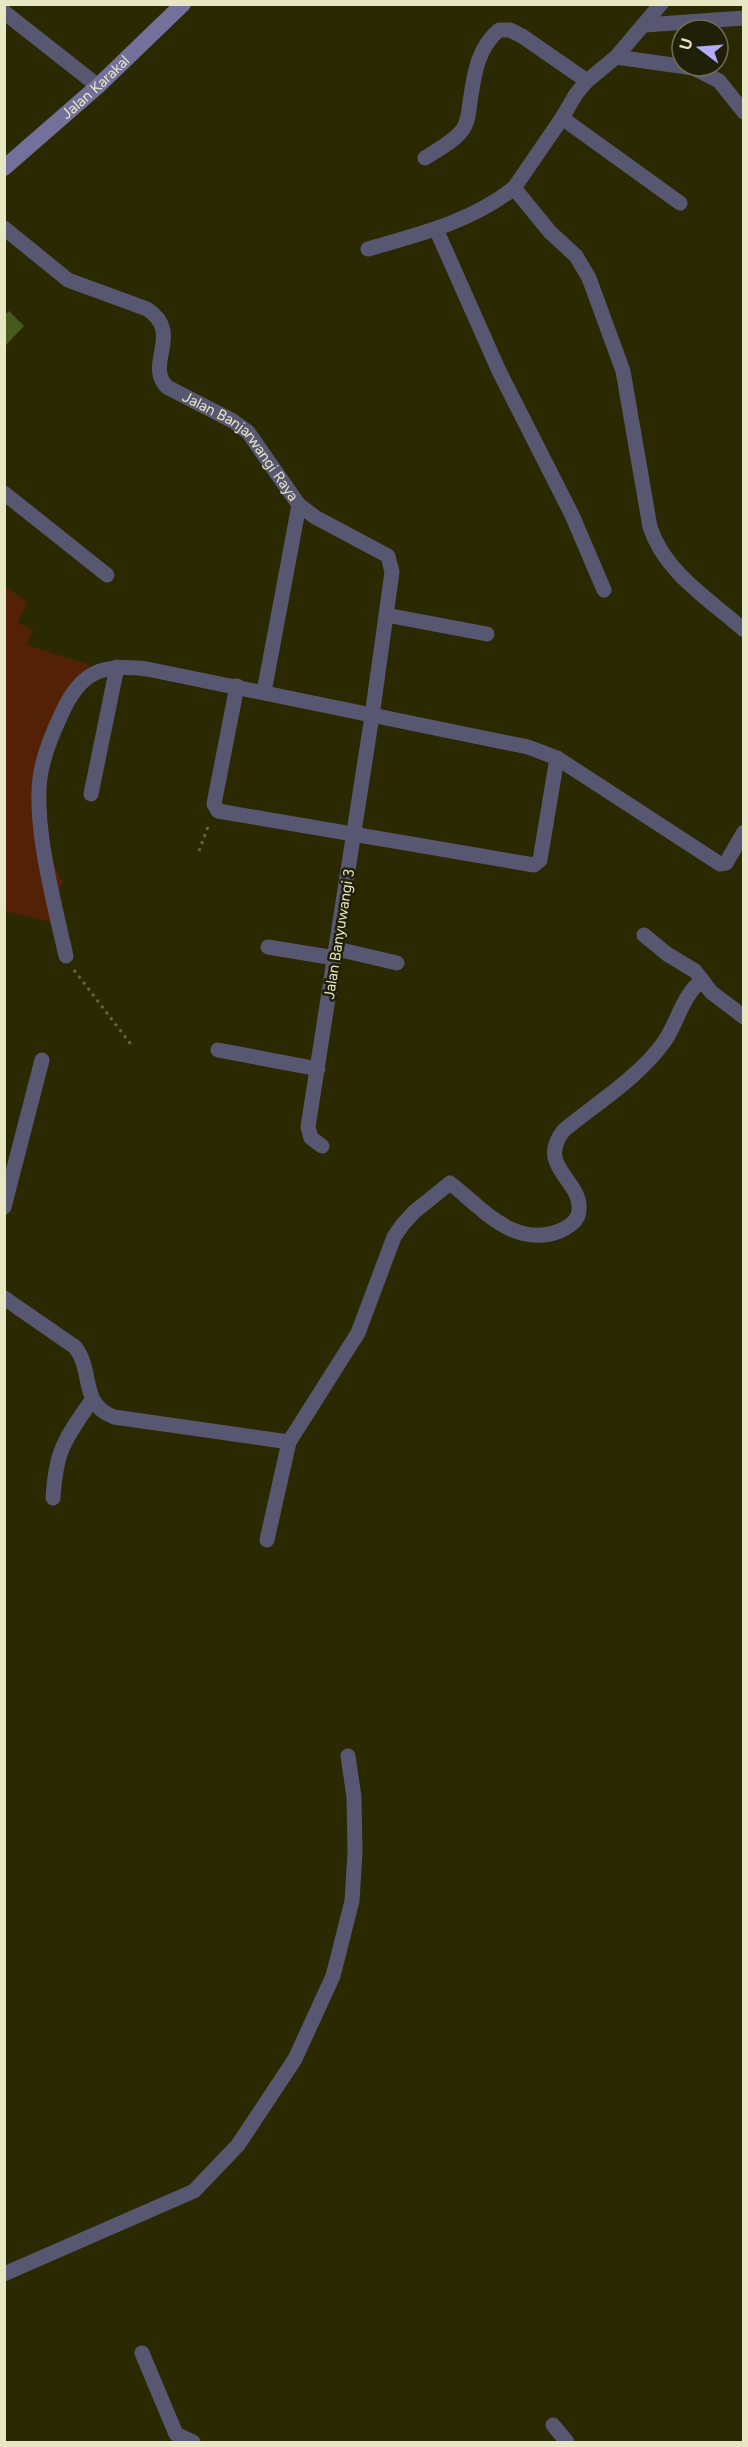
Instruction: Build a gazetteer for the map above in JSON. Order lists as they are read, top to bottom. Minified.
{"streets":{"main road":["Jalan Karakal"],"street":["Jalan Banjarwangi Raya","Jalan Banyuwangi 3"]},"crossings":[["Jalan Banjarwangi Raya","Jalan Banyuwangi 3"]],"north":"left"}
